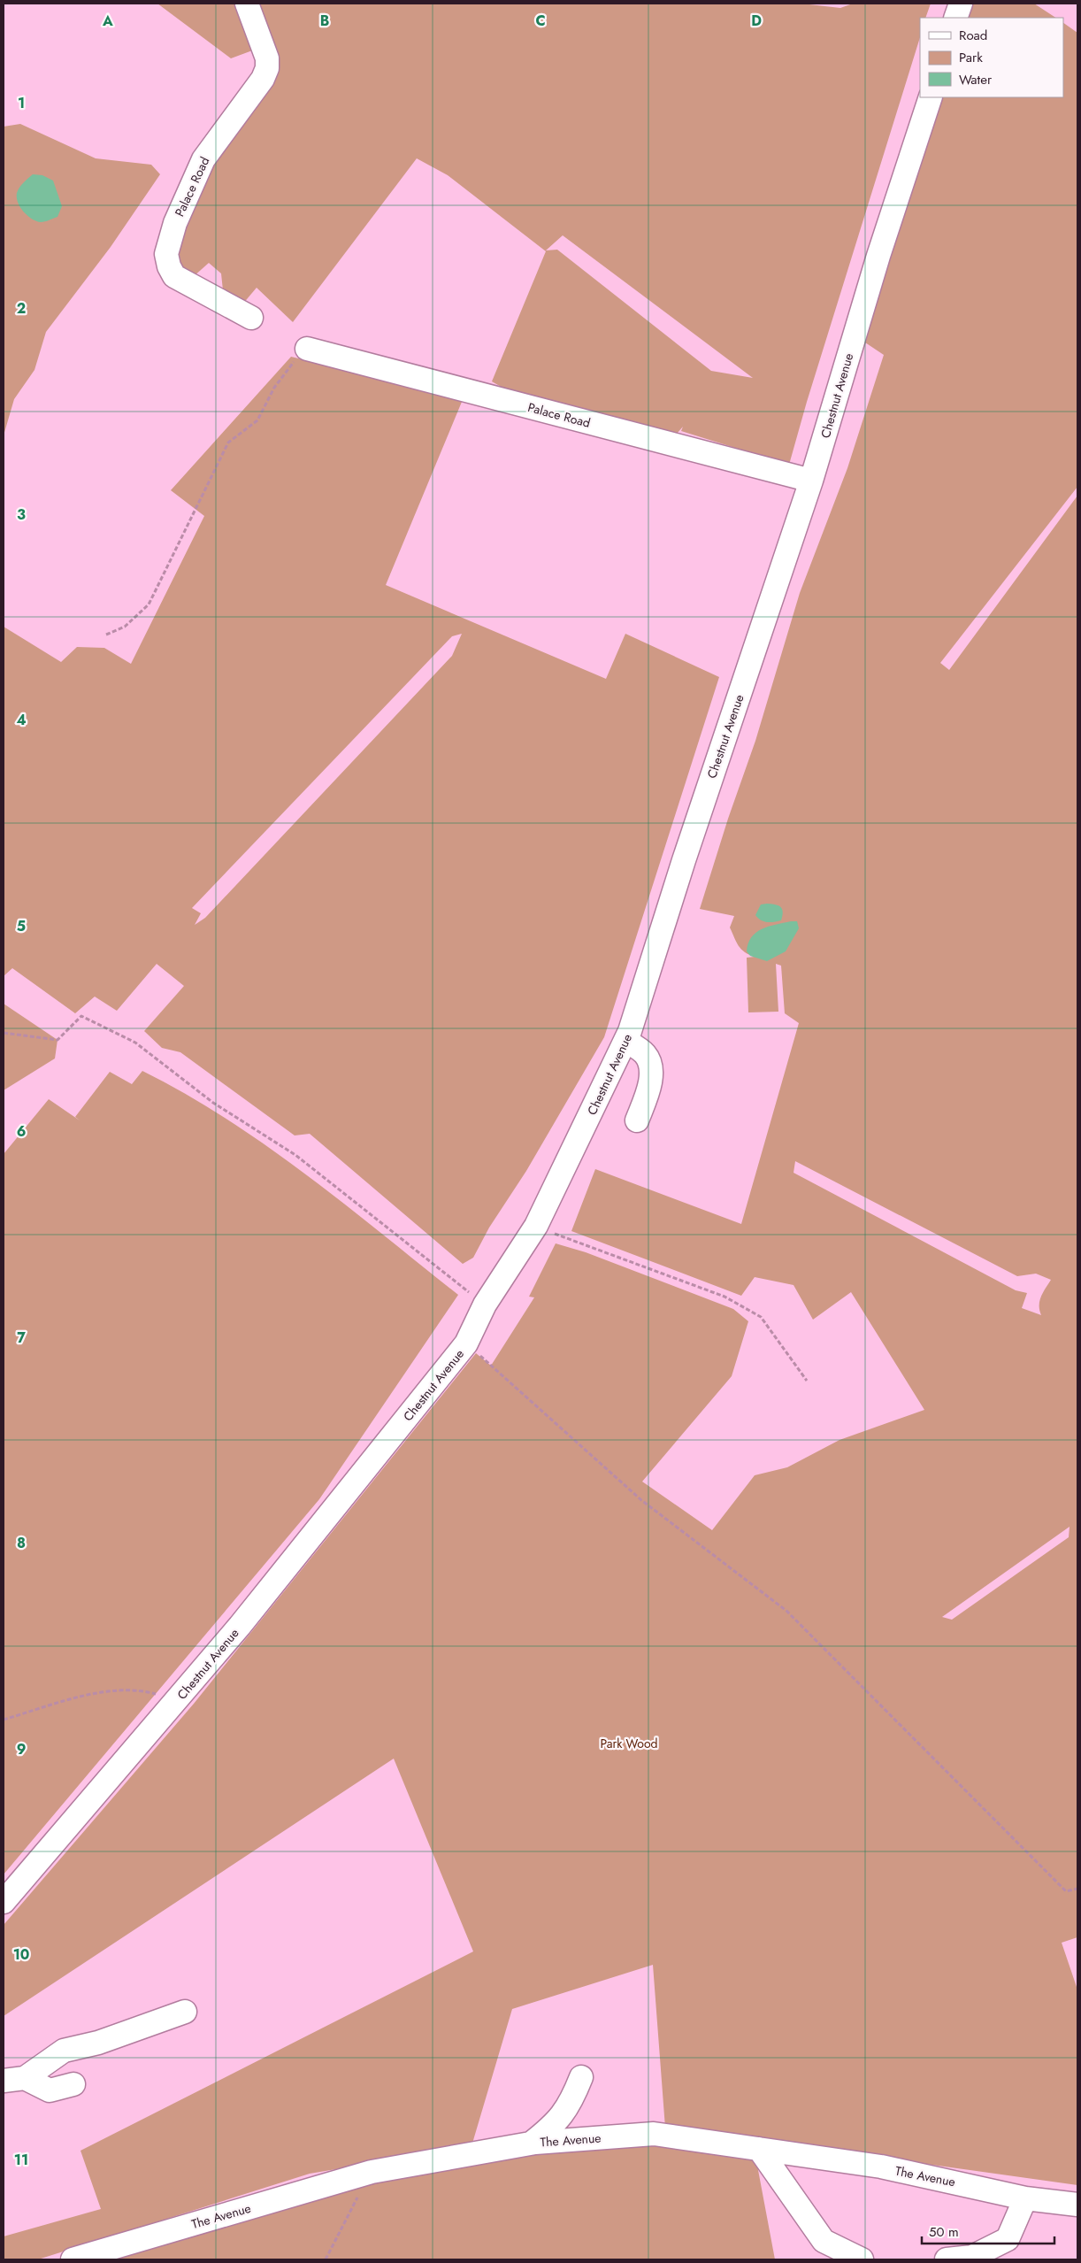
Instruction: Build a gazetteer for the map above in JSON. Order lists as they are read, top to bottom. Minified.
{"streets":{"street":["Palace Road","Chestnut Avenue","The Avenue"]},"crossings":[["Palace Road","Chestnut Avenue"]],"parks":["Park Wood"],"legend":["Road","Park","Water"],"scale_bar":"50 m","grid":{"columns":["A","B","C","D"],"rows":["1","2","3","4","5","6","7","8","9","10","11"]}}
